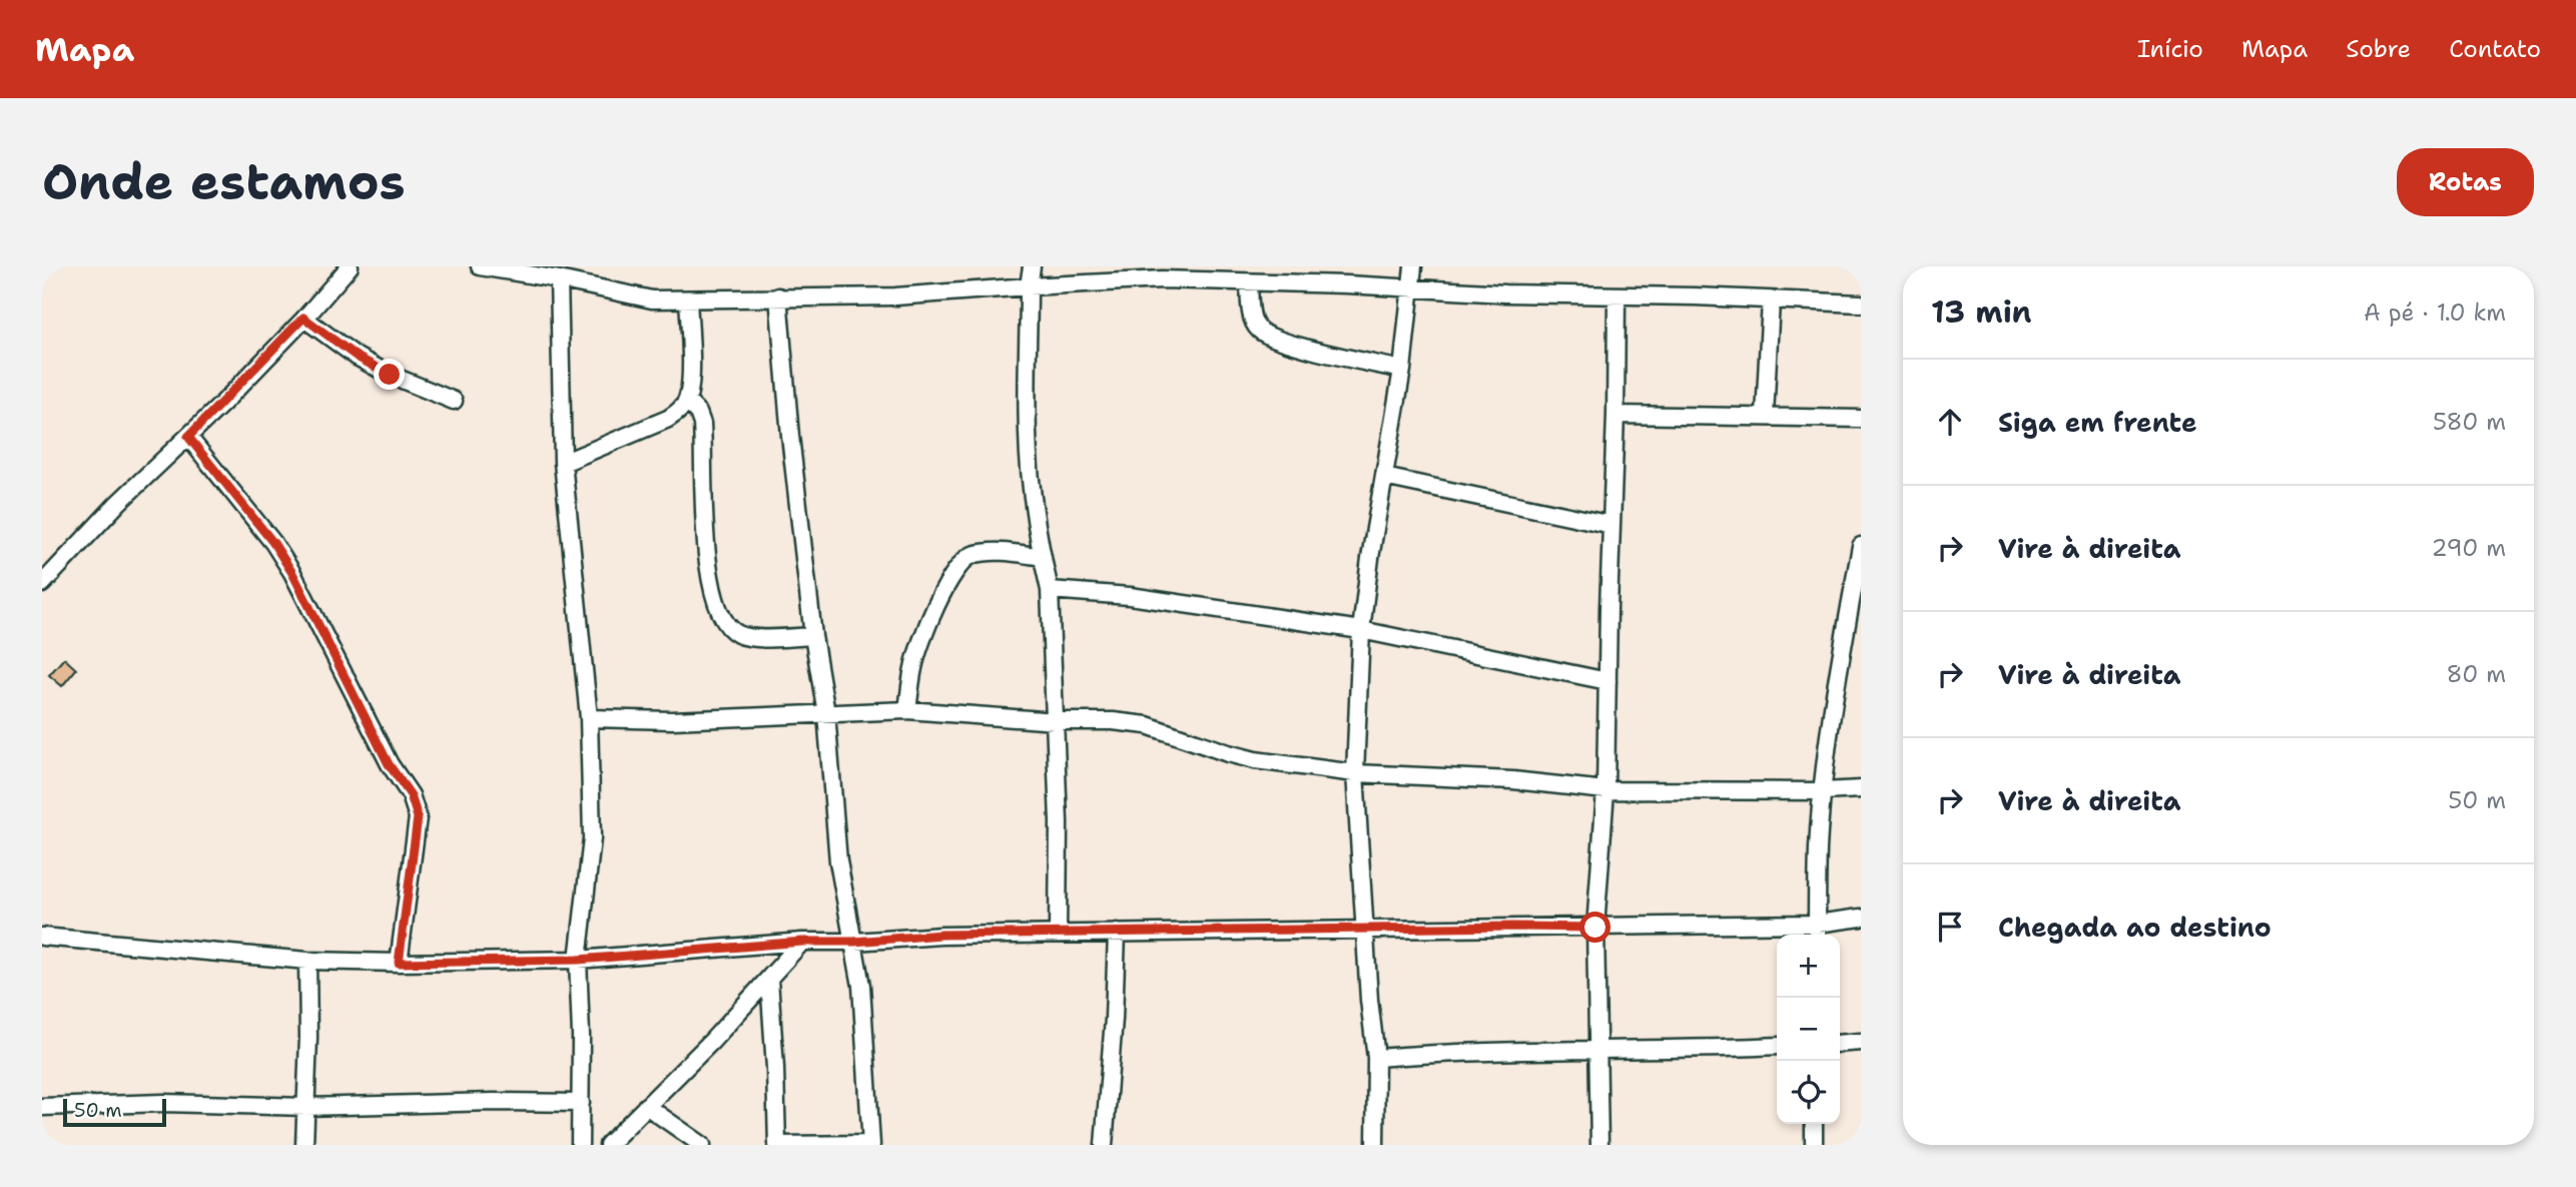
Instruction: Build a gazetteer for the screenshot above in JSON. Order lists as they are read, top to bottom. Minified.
{"scale_bar":"50 m","page":{"header":"Mapa","nav":["Início","Mapa","Sobre","Contato"],"buttons":"Rotas","title":"Onde estamos","heading":["13 min","A pé · 1.0 km"],"list":[["Siga em frente","580 m"],["Vire à direita","290 m"],["Vire à direita","80 m"],["Vire à direita","50 m"],"Chegada ao destino"],"map_buttons":["+","−"],"scale":"50 m"}}
